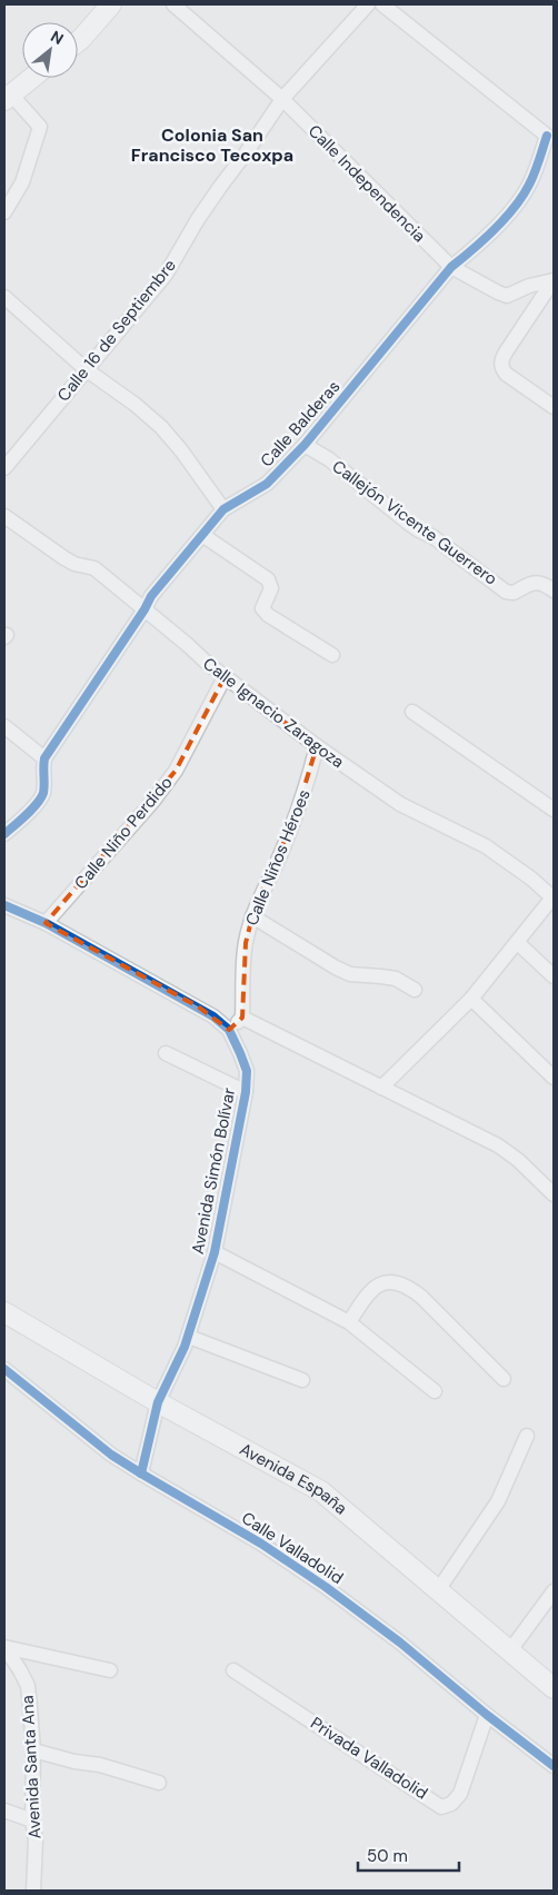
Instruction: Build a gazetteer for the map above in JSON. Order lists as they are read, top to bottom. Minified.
{"streets":{"street":["Calle Independencia","Calle 16 de Septiembre","Calle Balderas","Callejón Vicente Guerrero","Calle Ignacio Zaragoza","Calle Niño Perdido","Calle Niños Héroes","Avenida Simón Bolívar","Avenida España","Calle Valladolid","Privada Valladolid","Avenida Santa Ana"]},"crossings":[["Calle Independencia","Calle 16 de Septiembre"],["Calle Independencia","Calle Balderas"],["Calle Balderas","Callejón Vicente Guerrero"],["Calle Balderas","Calle Ignacio Zaragoza"],["Calle Ignacio Zaragoza","Calle Niño Perdido"],["Calle Ignacio Zaragoza","Calle Niños Héroes"],["Calle Niño Perdido","Avenida Simón Bolívar"],["Avenida Simón Bolívar","Avenida España"],["Avenida Simón Bolívar","Calle Valladolid"],["Calle Valladolid","Privada Valladolid"]],"districts":["Colonia San Francisco Tecoxpa"],"scale_bar":"50 m","north":"top right"}
